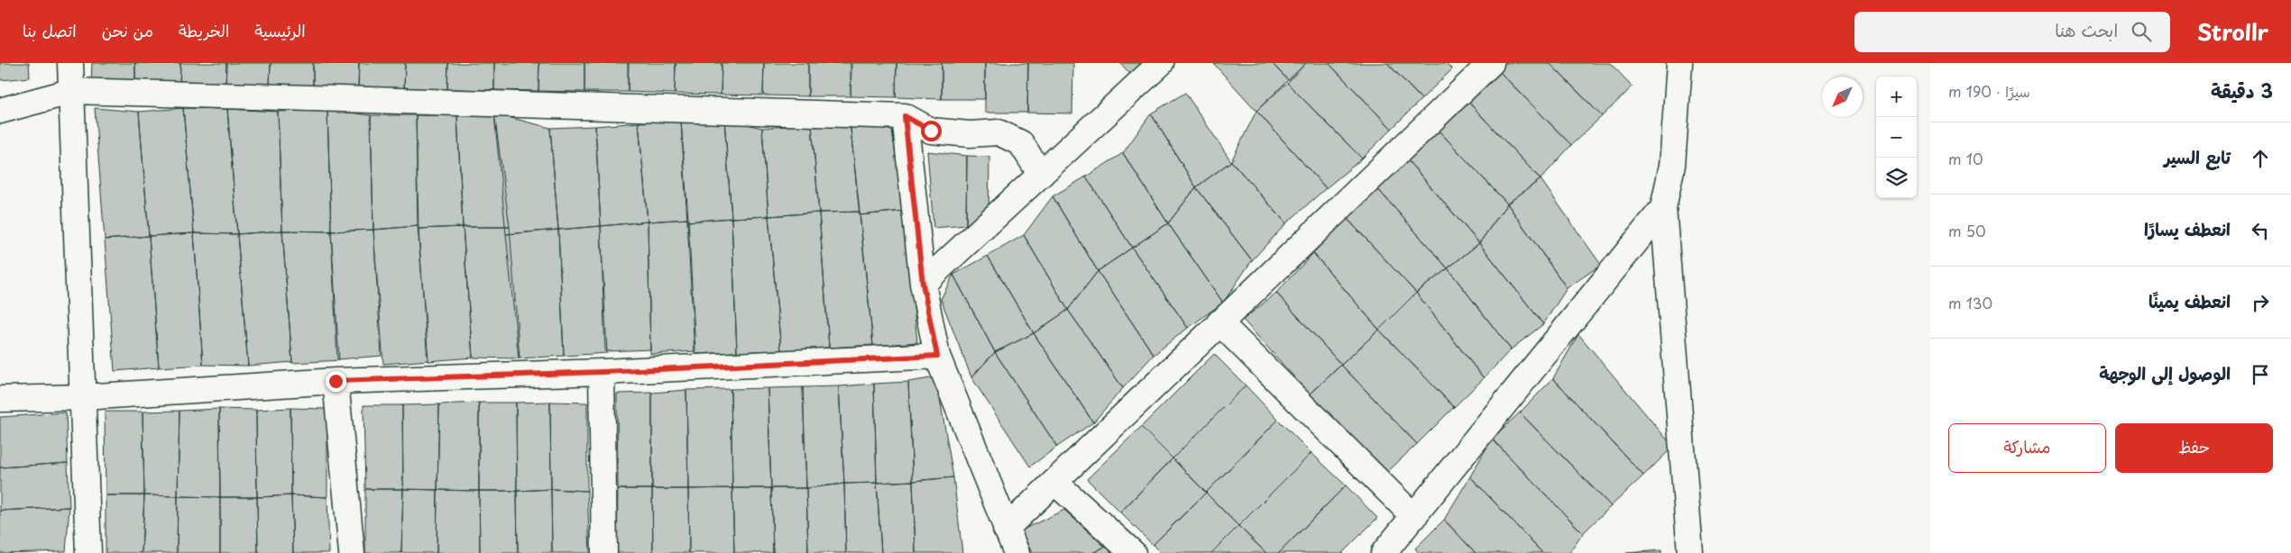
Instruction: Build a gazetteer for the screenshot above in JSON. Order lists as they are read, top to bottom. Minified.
{"north":"bottom left","page":{"header":"Strollr","search":"ابحث هنا","nav":["الرئيسية","الخريطة","من نحن","اتصل بنا"],"heading":["3 دقيقة","سيرًا · 190 m"],"map_buttons":["+","−"],"list":[["تابع السير","10 m"],["انعطف يسارًا","50 m"],["انعطف يمينًا","130 m"],"الوصول إلى الوجهة"],"buttons":["حفظ","مشاركة"]}}
